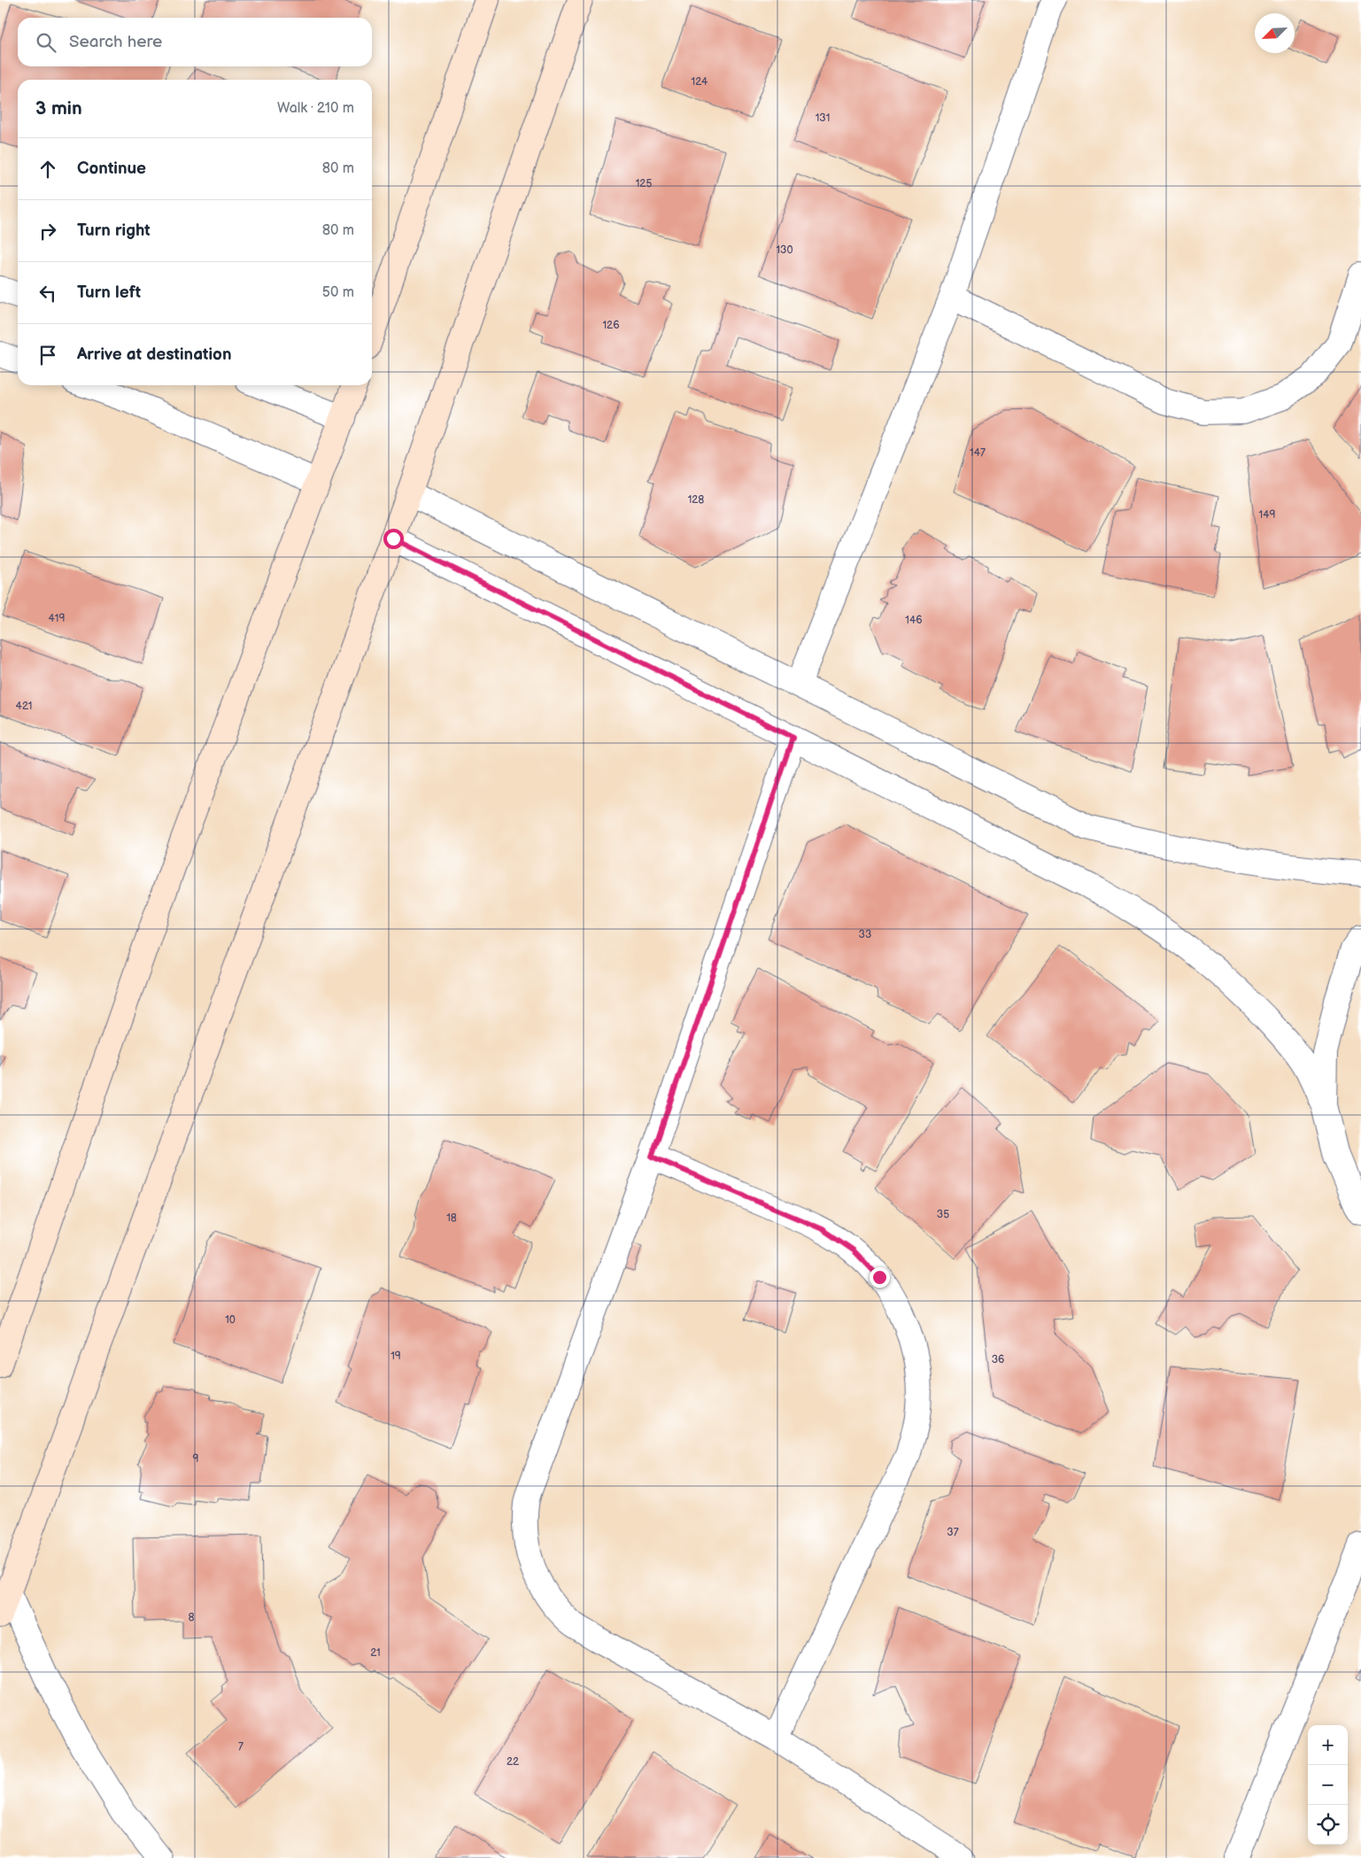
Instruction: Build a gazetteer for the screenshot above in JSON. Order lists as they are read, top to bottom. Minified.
{"house_numbers":["124","131","125","130","126","147","128","149","419","146","421","33","35","18","10","19","36","9","37","8","21","7","22"],"north":"bottom left","page":{"search":"Search here","heading":["3 min","Walk · 210 m"],"list":[["Continue","80 m"],["Turn right","80 m"],["Turn left","50 m"],"Arrive at destination"],"map_buttons":["+","−"]}}
